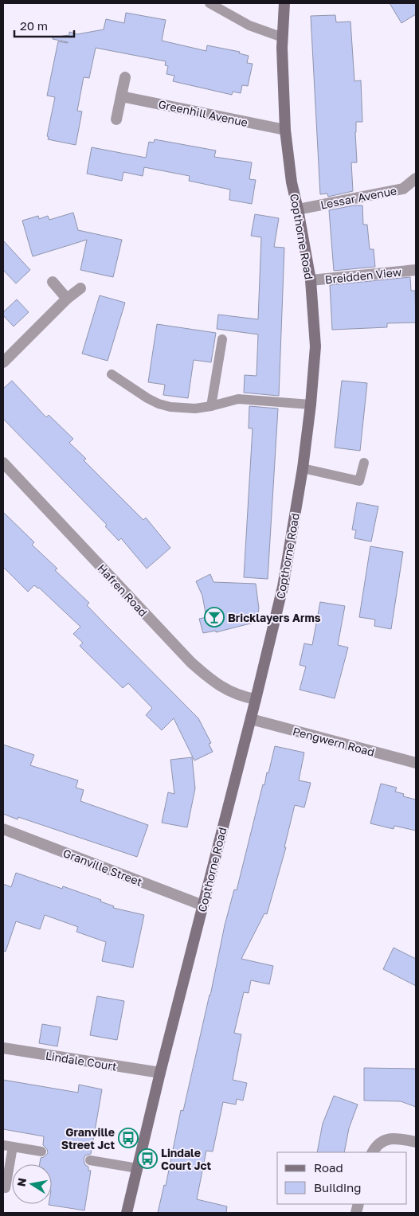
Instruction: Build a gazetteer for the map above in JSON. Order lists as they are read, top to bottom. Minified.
{"streets":{"main road":["Copthorne Road"],"street":["Greenhill Avenue","Lessar Avenue","Breidden View","Hafren Road","Pengwern Road","Granville Street","Lindale Court"]},"crossings":[["Greenhill Avenue","Copthorne Road"],["Lessar Avenue","Copthorne Road"],["Copthorne Road","Breidden View"],["Copthorne Road","Hafren Road"],["Copthorne Road","Pengwern Road"],["Copthorne Road","Granville Street"],["Copthorne Road","Lindale Court"]],"places":{"bar":["Bricklayers Arms"],"bus stop":["Granville Street Jct","Lindale Court Jct"]},"legend":["Road","Building"],"scale_bar":"20 m","north":"left"}
